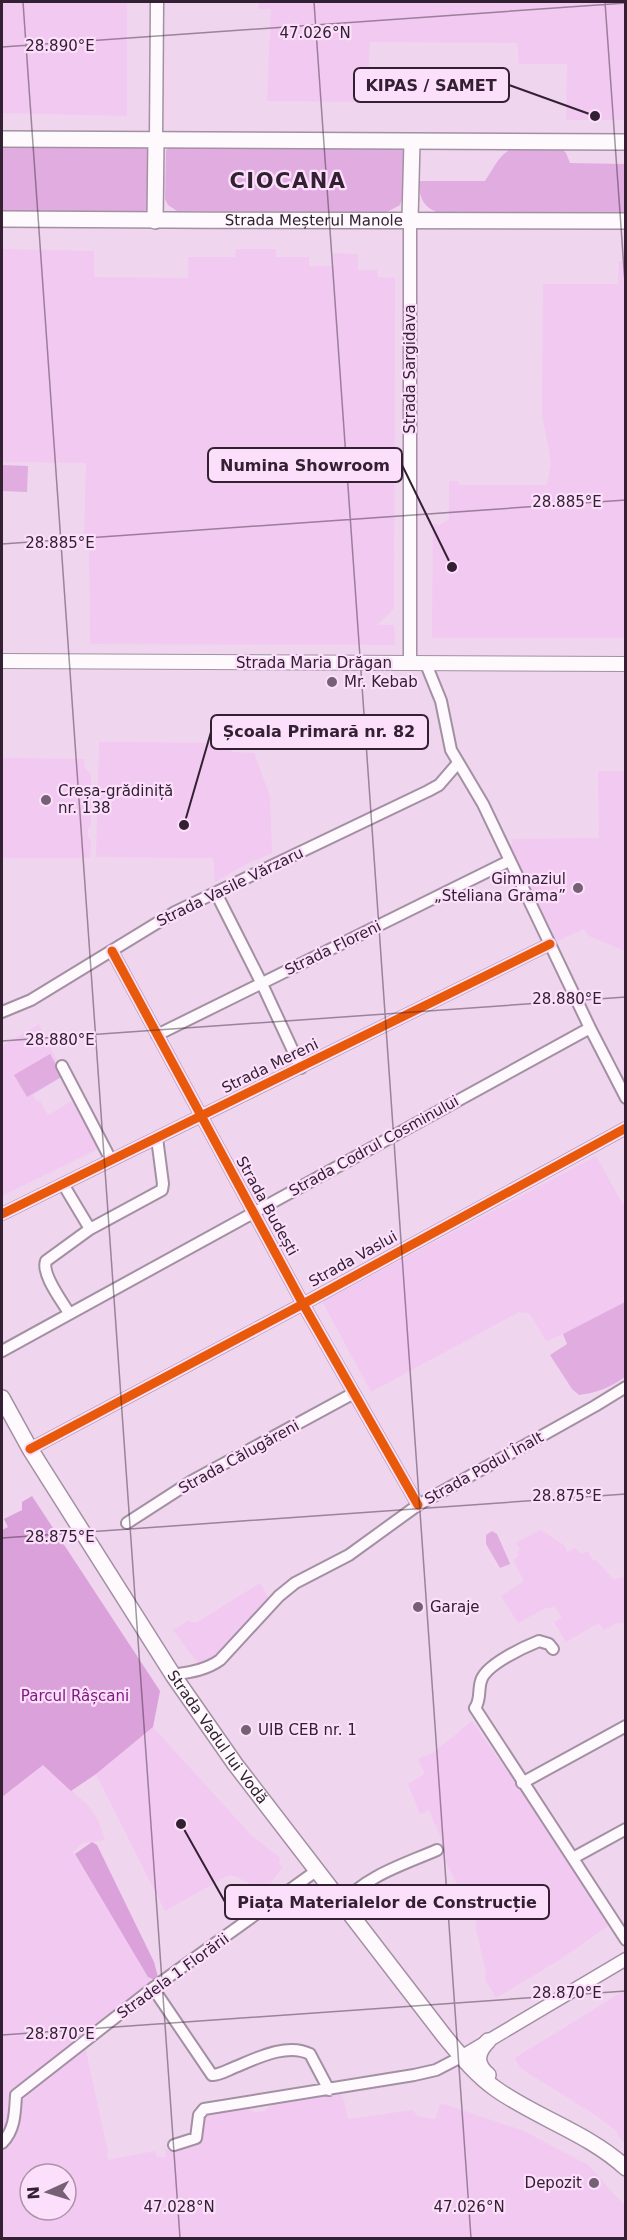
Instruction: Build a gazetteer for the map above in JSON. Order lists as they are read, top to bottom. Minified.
{"streets":{"main road":["Strada Meșterul Manole","Strada Maria Drăgan","Strada Vadul lui Vodă"],"street":["Strada Sargidava","Strada Vasile Vărzaru","Strada Floreni","Strada Mereni","Strada Codrul Cosminului","Strada Budești","Strada Vaslui","Strada Călugăreni","Strada Podul Înalt","Stradela 1 Florării"]},"crossings":[["Strada Meșterul Manole","Strada Sargidava"],["Strada Sargidava","Strada Maria Drăgan"],["Strada Vasile Vărzaru","Strada Budești"],["Strada Floreni","Strada Budești"],["Strada Mereni","Strada Budești"],["Strada Codrul Cosminului","Strada Budești"],["Strada Budești","Strada Vaslui"],["Strada Budești","Strada Călugăreni"],["Strada Budești","Strada Podul Înalt"],["Strada Vaslui","Strada Vadul lui Vodă"],["Strada Podul Înalt","Strada Vadul lui Vodă"],["Strada Vadul lui Vodă","Stradela 1 Florării"]],"districts":["CIOCANA"],"parks":["Parcul Râșcani"],"places":["KIPAS / SAMET","Numina Showroom","Mr. Kebab","Creșa-grădiniță nr. 138","Școala Primară nr. 82","Gimnaziul „Steliana Grama”","Garaje","UIB CEB nr. 1","Piața Materialelor de Construcție","Depozit"],"north":"left","coordinates":["47.026°N","28.890°E","28.885°E","28.880°E","28.875°E","28.870°E","47.028°N"]}
